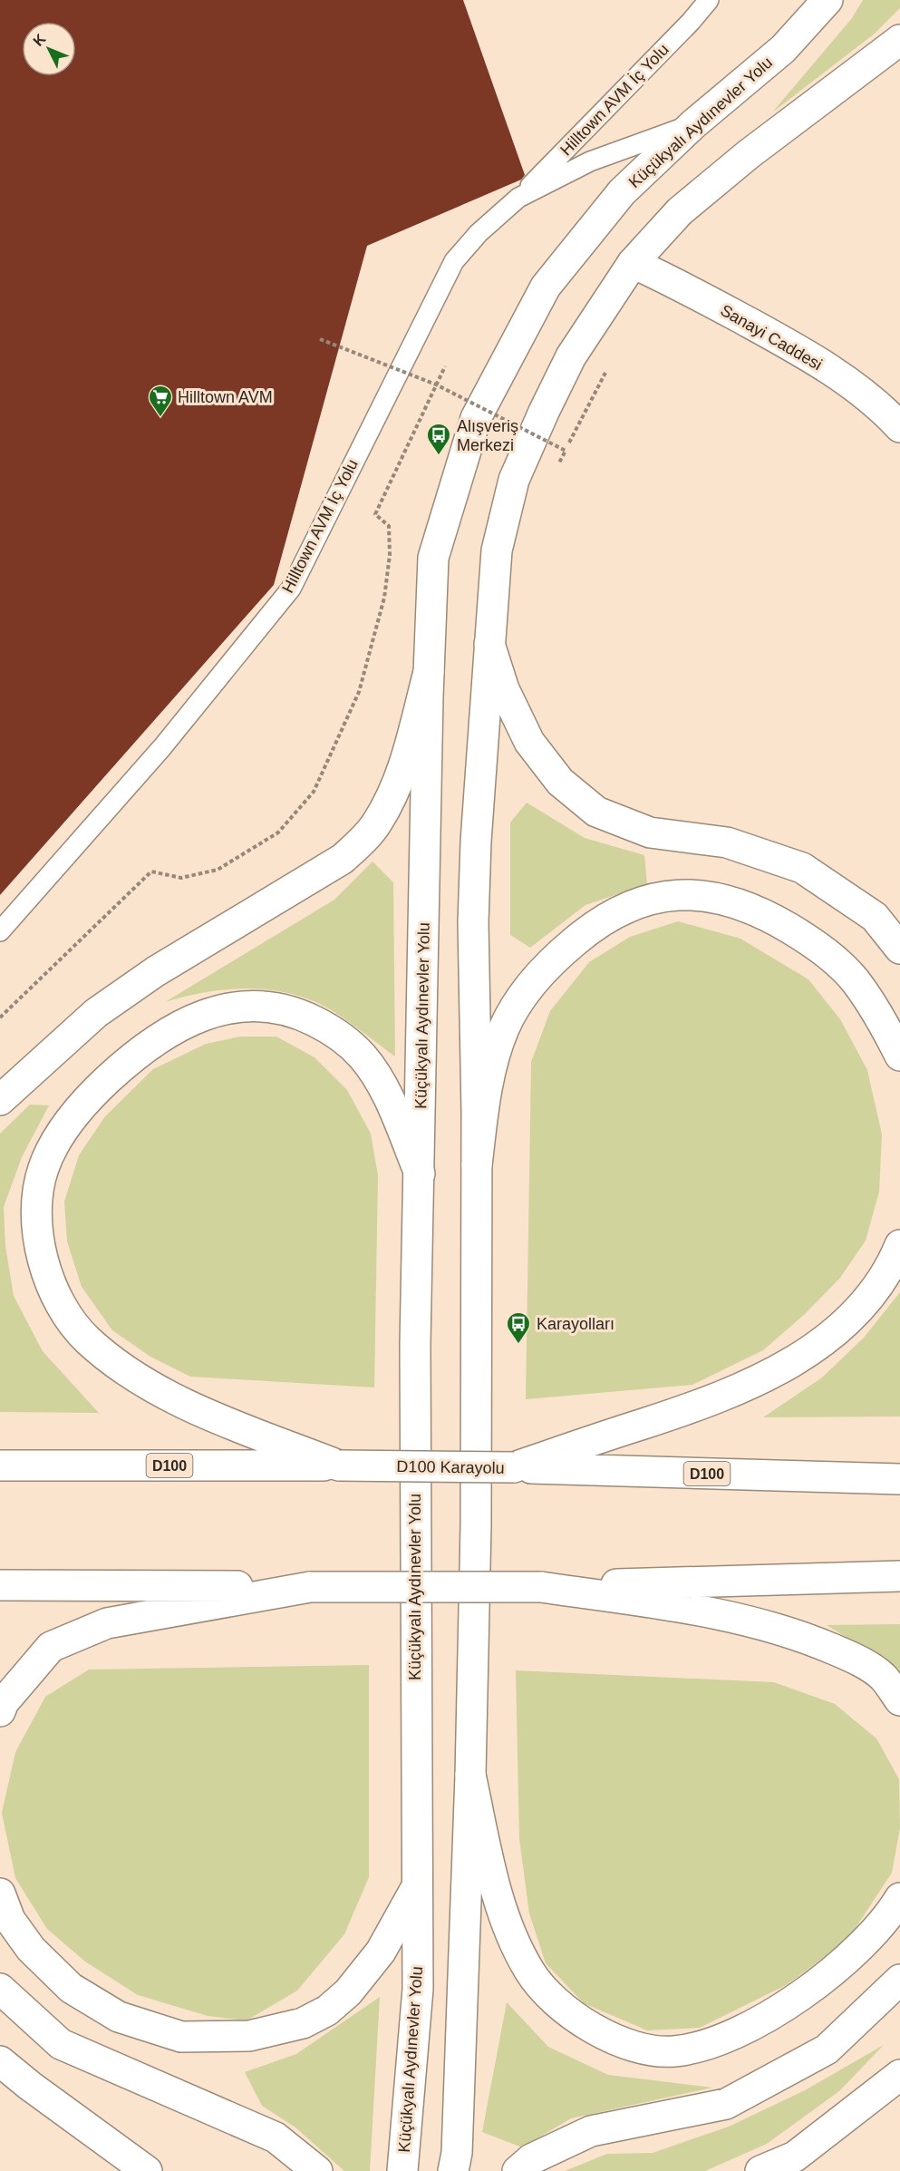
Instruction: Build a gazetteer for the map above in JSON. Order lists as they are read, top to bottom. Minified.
{"streets":{"main road":["Küçükyalı Aydınevler Yolu","Sanayi Caddesi","D100","D100 Karayolu"],"lane":["Hilltown AVM İç Yolu"]},"crossings":[["Hilltown AVM İç Yolu","Küçükyalı Aydınevler Yolu"]],"places":{"supermarket":["Hilltown AVM"],"bus stop":["Alışveriş Merkezi","Karayolları"]},"north":"top left"}
